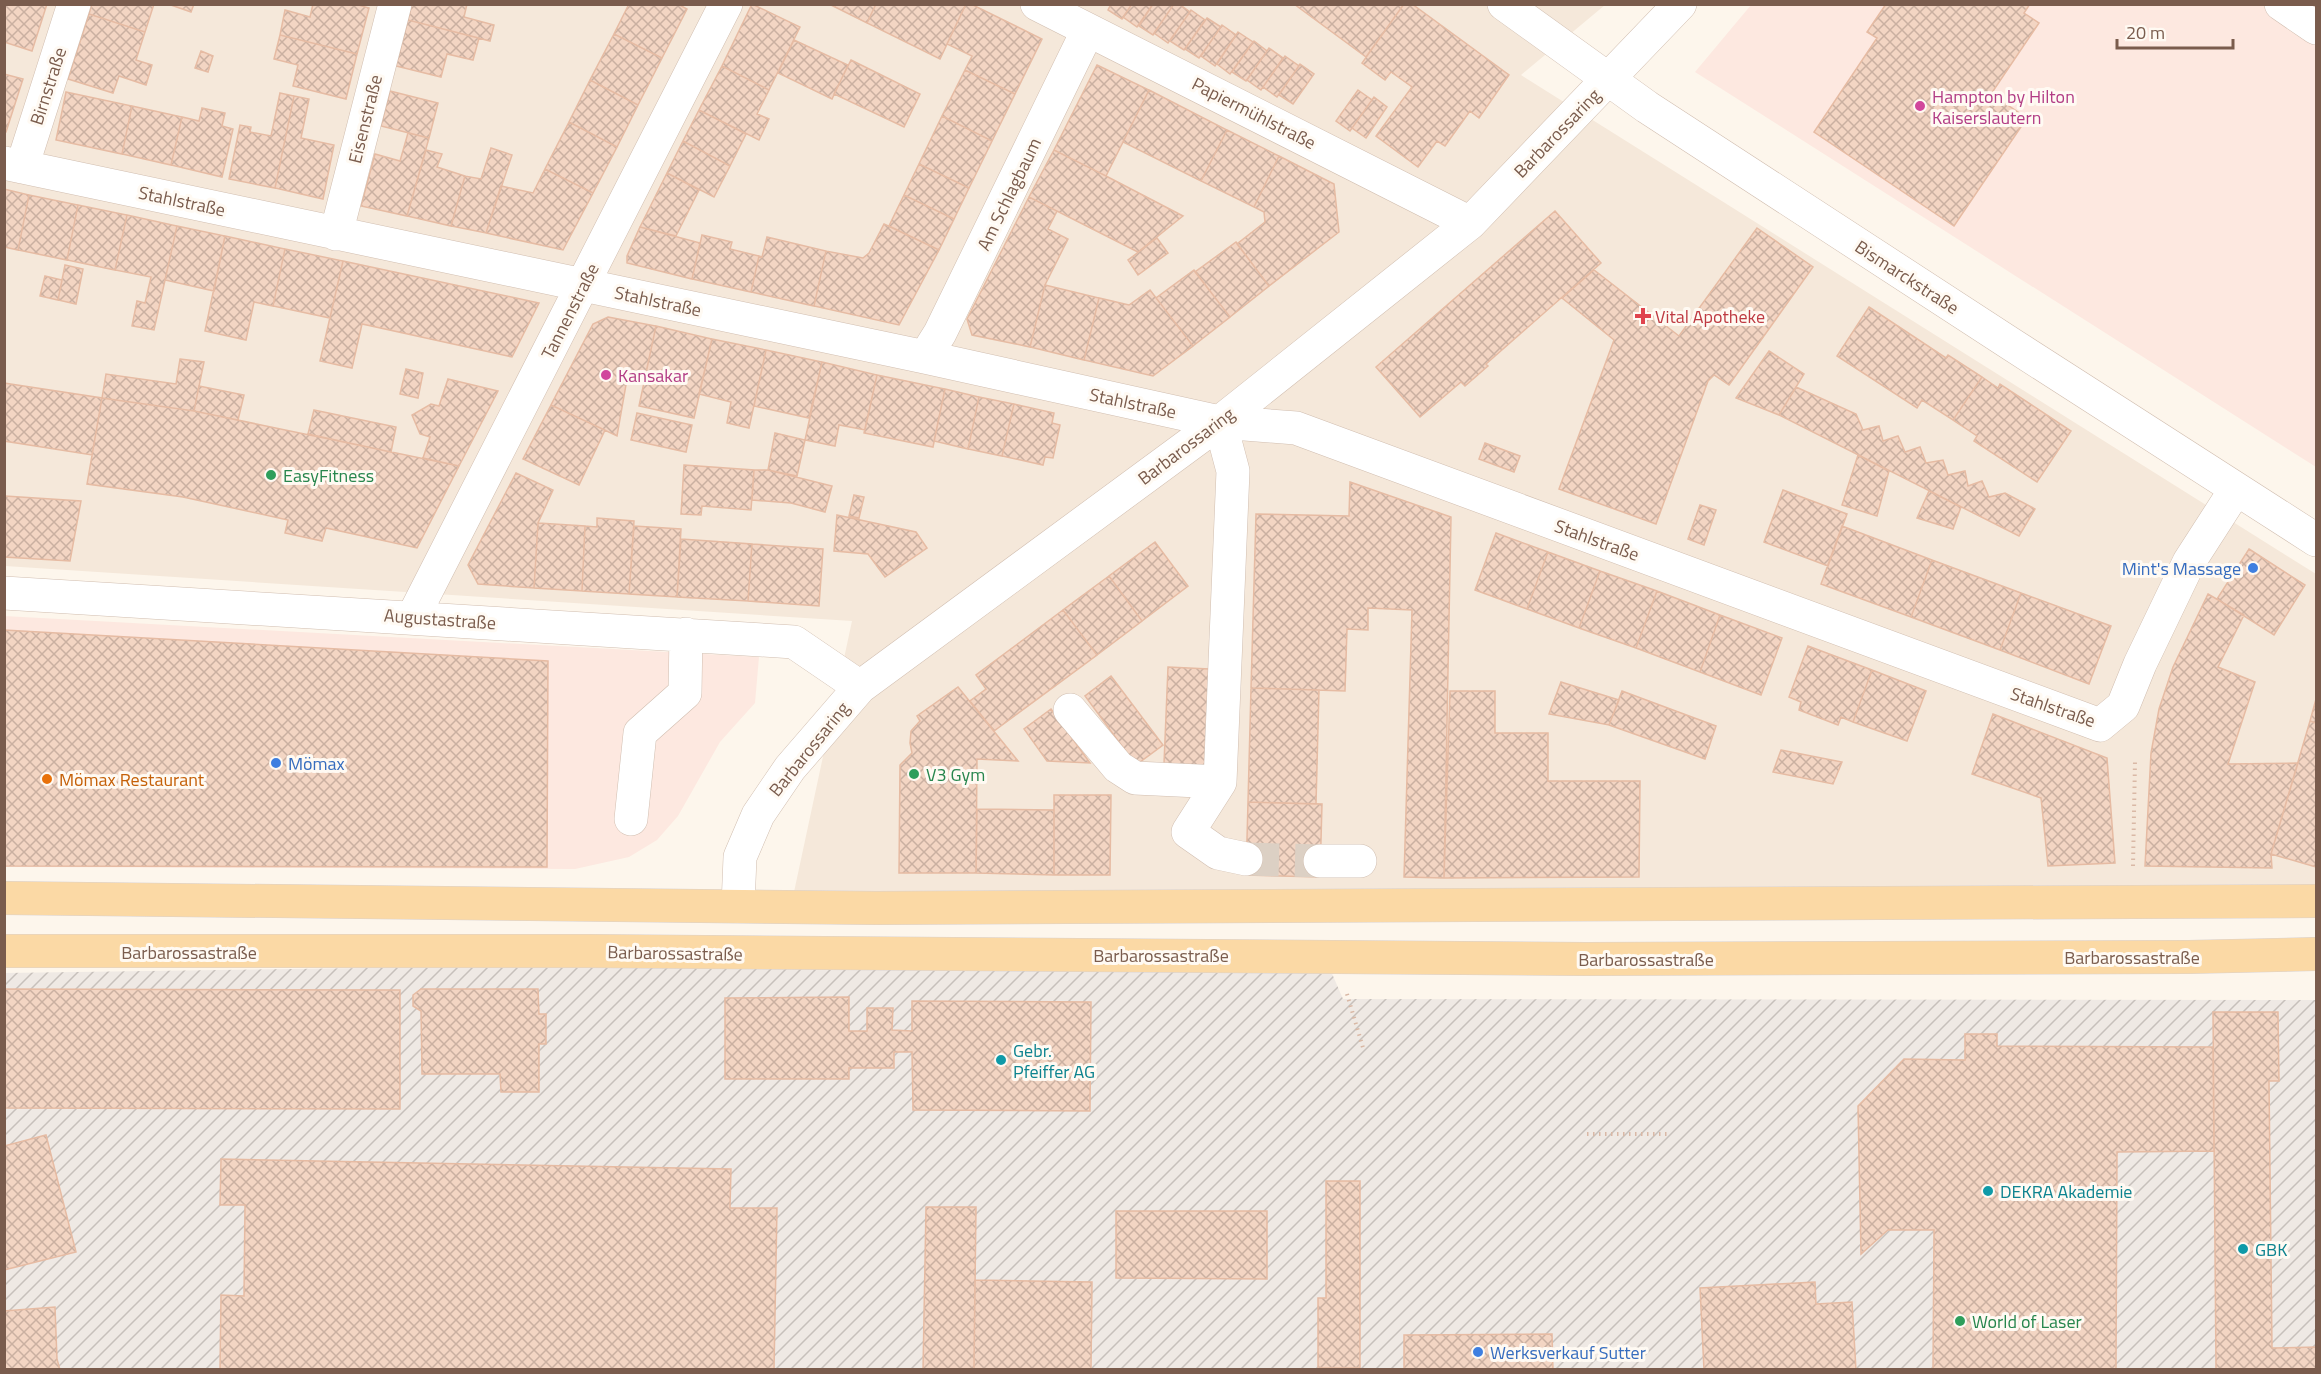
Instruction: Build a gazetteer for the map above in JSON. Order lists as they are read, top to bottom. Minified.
{"streets":{"main road":["Barbarossastraße"],"street":["Birnstraße","Papiermühlstraße","Eisenstraße","Barbarossaring","Am Schlagbaum","Stahlstraße","Bismarckstraße","Tannenstraße","Augustastraße"]},"crossings":[["Birnstraße","Stahlstraße"],["Papiermühlstraße","Barbarossaring"],["Papiermühlstraße","Am Schlagbaum"],["Eisenstraße","Stahlstraße"],["Barbarossaring","Stahlstraße"],["Barbarossaring","Bismarckstraße"],["Barbarossaring","Augustastraße"],["Am Schlagbaum","Stahlstraße"],["Stahlstraße","Bismarckstraße"],["Stahlstraße","Tannenstraße"],["Tannenstraße","Augustastraße"]],"places":{"other":["Hampton by Hilton Kaiserslautern","Kansakar","EasyFitness","Mint's Massage","Mömax","V3 Gym","Mömax Restaurant","Gebr. Pfeiffer AG","DEKRA Akademie","GBK","World of Laser","Werksverkauf Sutter"],"health":["Vital Apotheke"]},"scale_bar":"20 m"}
